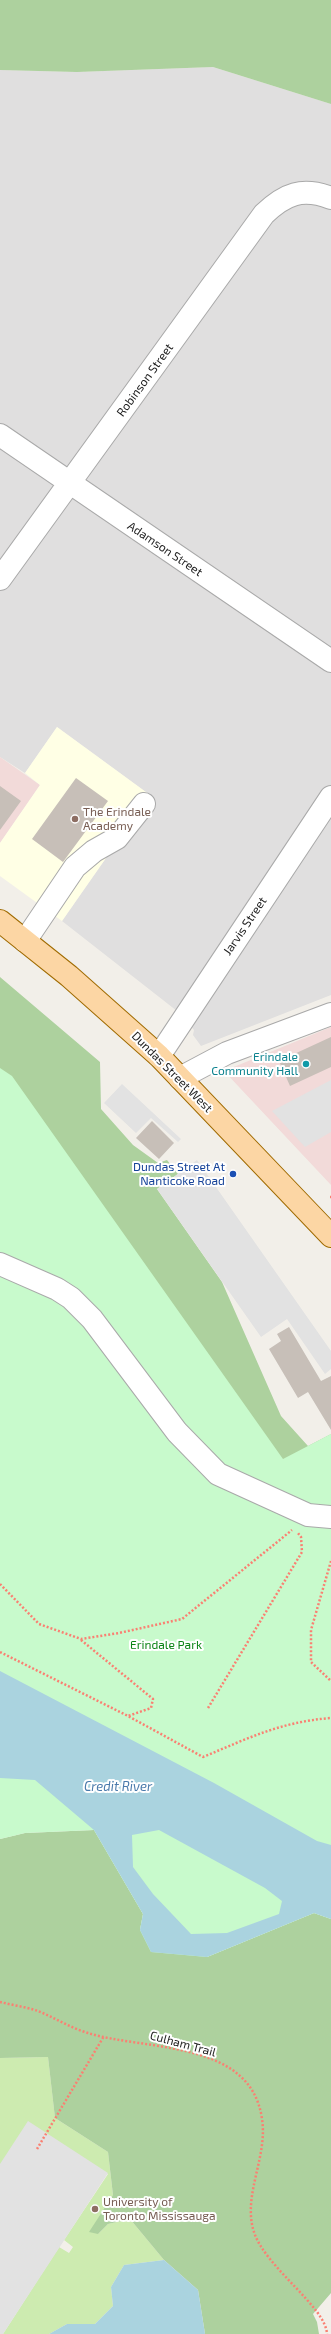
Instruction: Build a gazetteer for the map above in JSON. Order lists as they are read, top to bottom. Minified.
{"streets":{"main road":["Dundas Street West"],"street":["Robinson Street","Adamson Street","Jarvis Street"],"path":["Culham Trail"]},"crossings":[["Robinson Street","Adamson Street"],["Jarvis Street","Dundas Street West"]],"water":["Credit River"],"parks":["Erindale Park"],"places":["The Erindale Academy","Erindale Community Hall","Dundas Street At Nanticoke Road","University of Toronto Mississauga"]}
